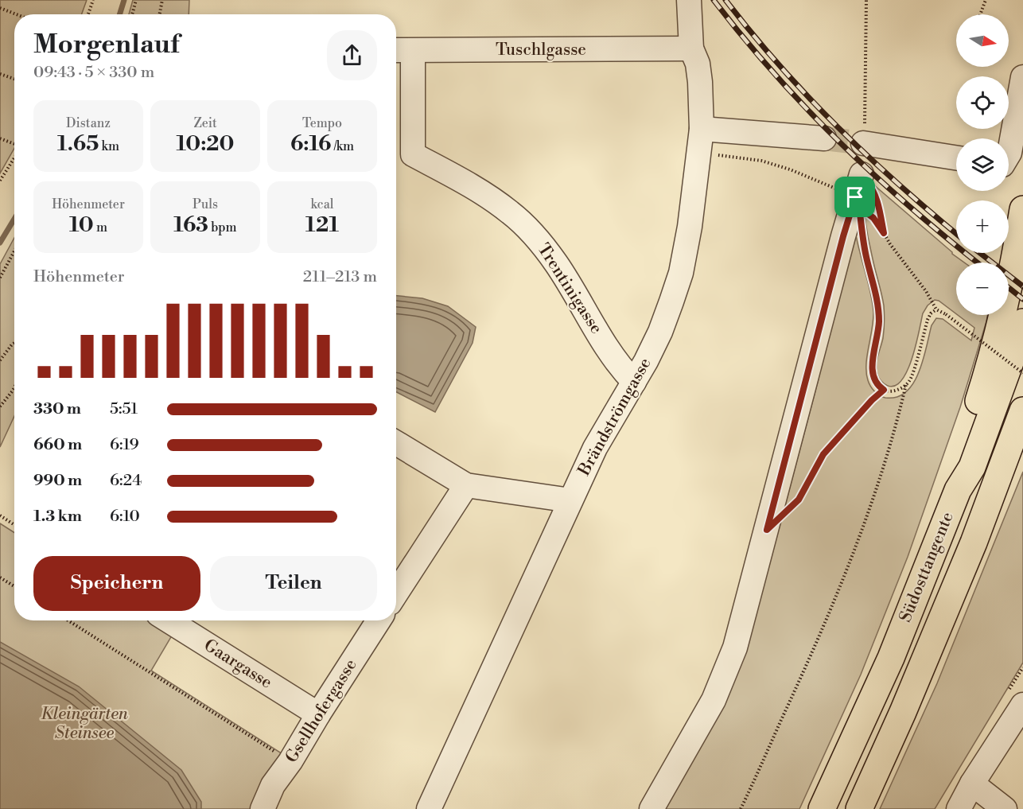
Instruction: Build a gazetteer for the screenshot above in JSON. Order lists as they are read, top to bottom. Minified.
{"streets":{"highway":["Südosttangente"],"street":["Tuschlgasse","Trentinigasse","Brändströmgasse","Gaargasse","Gsellhofergasse"]},"crossings":[["Tuschlgasse","Trentinigasse"],["Tuschlgasse","Brändströmgasse"],["Trentinigasse","Brändströmgasse"],["Gaargasse","Gsellhofergasse"]],"parks":["Kleingärten Steinsee"],"north":"right","page":{"map_buttons":["+","−"],"heading":["Morgenlauf","09:43 · 5 × 330 m"],"stats":[["Distanz","1.65 km"],["Zeit","10:20"],["Tempo","6:16 /km"],["Höhenmeter","10 m"],["Puls","163 bpm"],["kcal","121"]],"chart":["Höhenmeter","211–213 m"],"list":[{"name":"330 m","note":"5:51"},{"name":"660 m","note":"6:19"},{"name":"990 m","note":"6:24"},{"name":"1.3 km","note":"6:10"}],"buttons":["Speichern","Teilen"]}}
